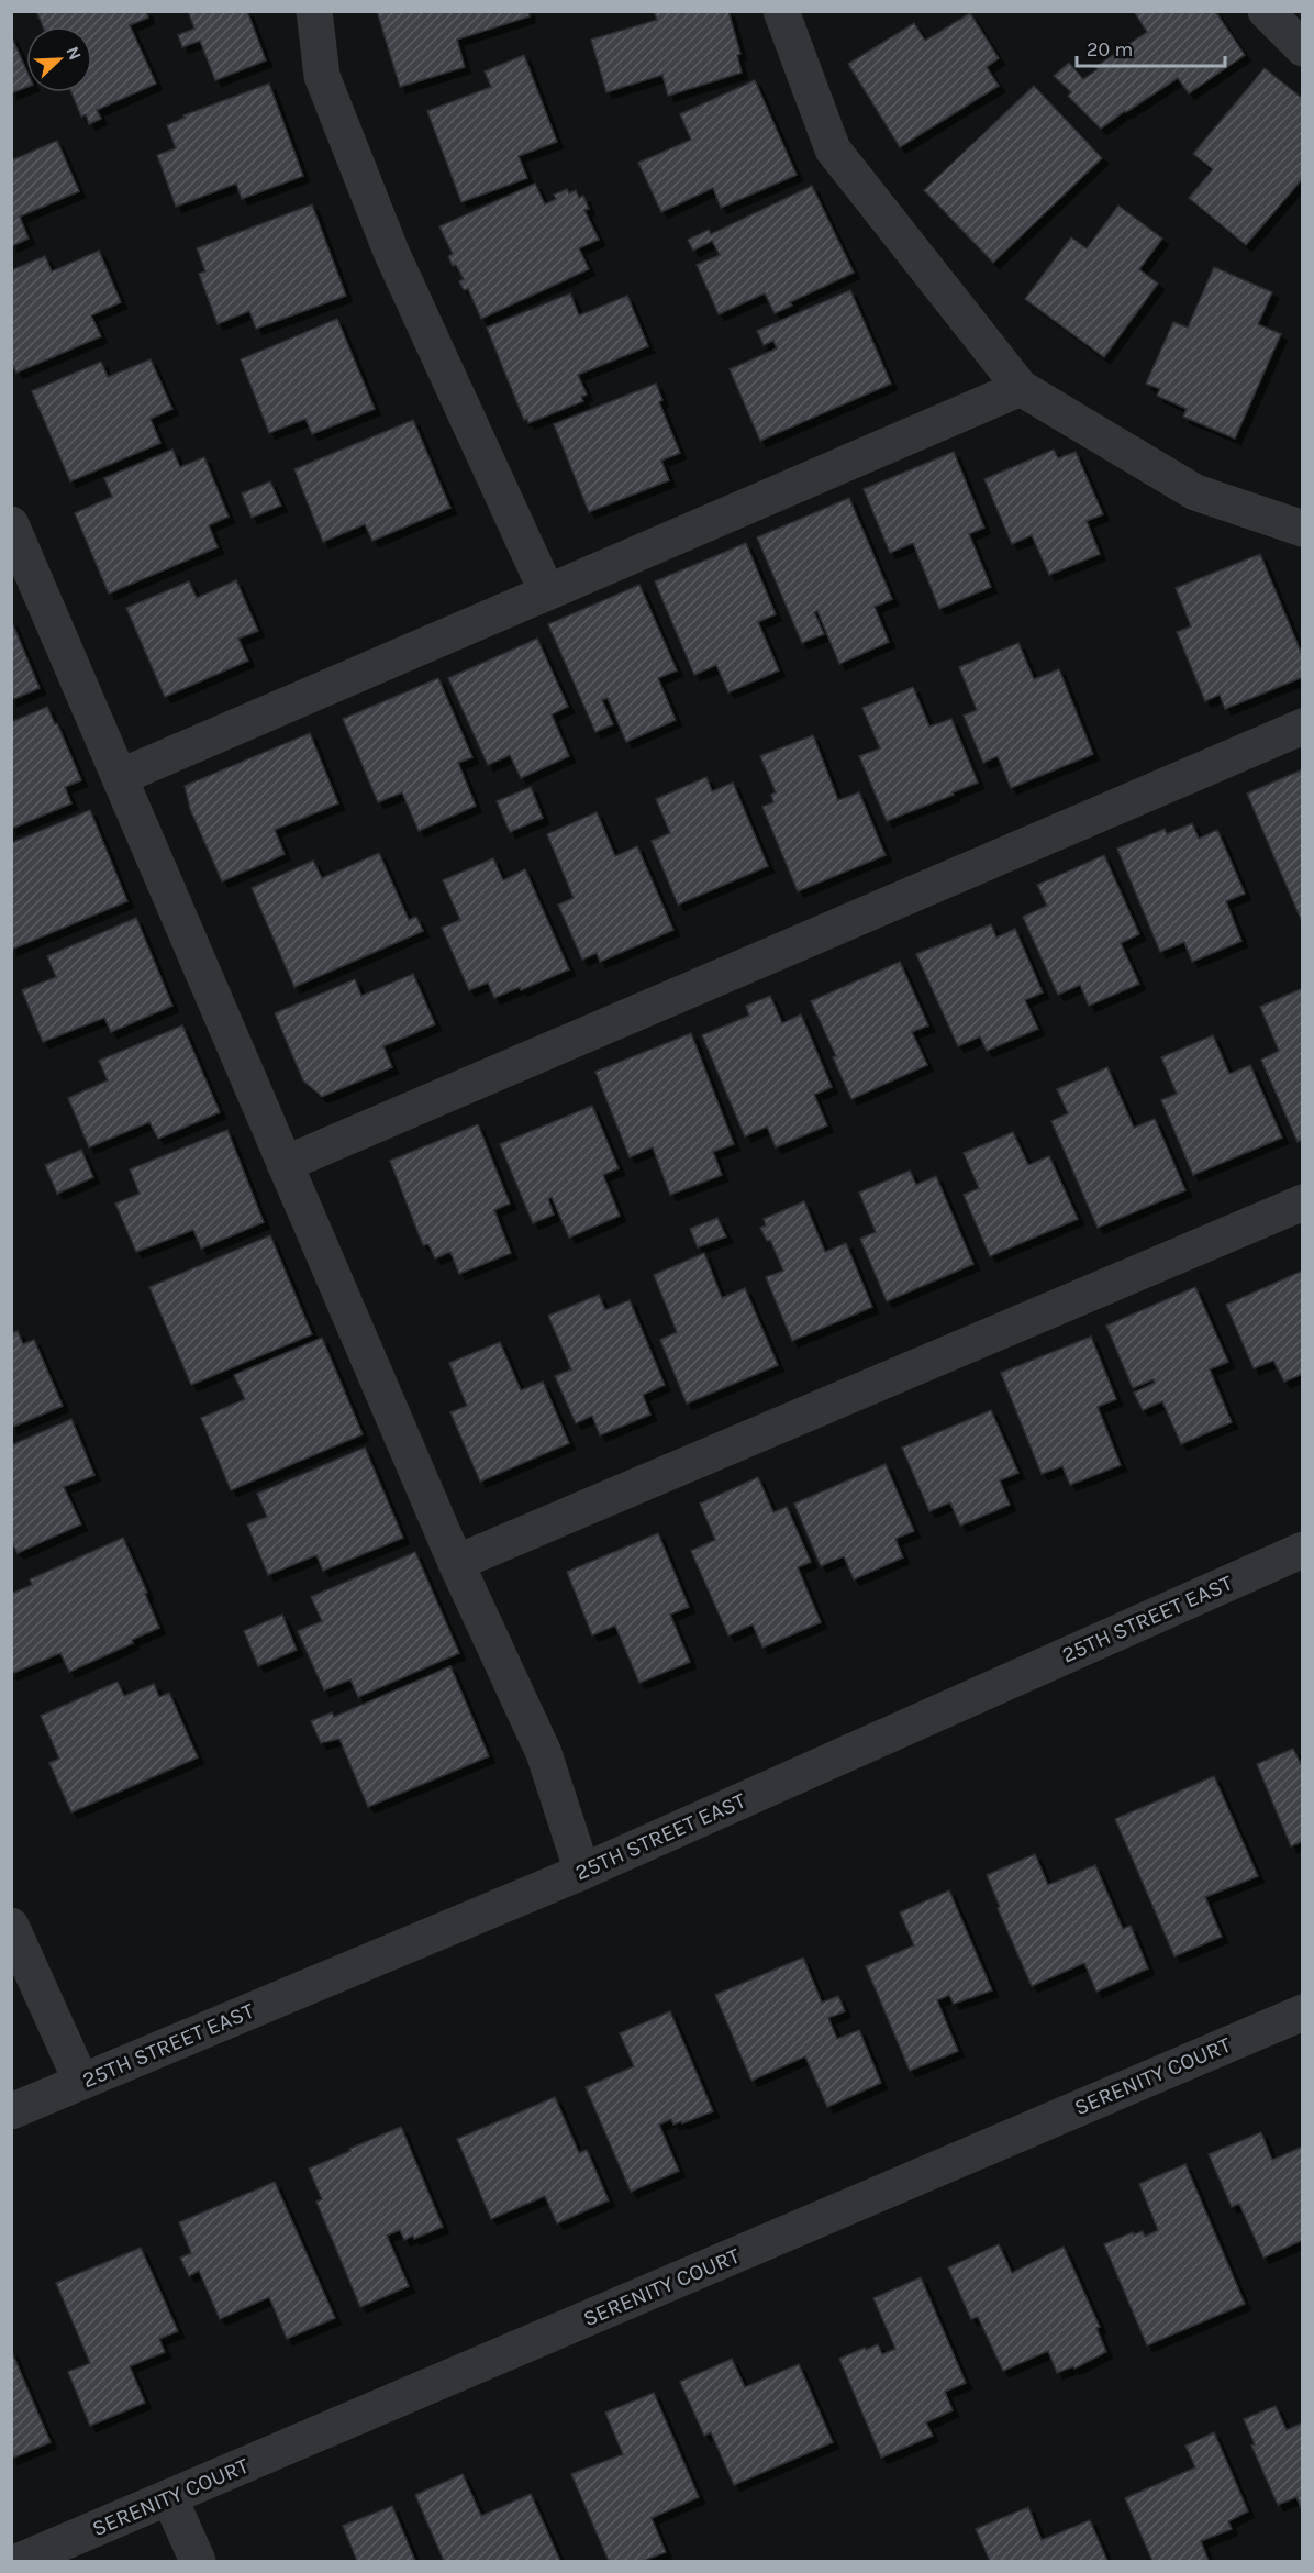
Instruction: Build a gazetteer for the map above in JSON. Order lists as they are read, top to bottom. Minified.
{"streets":{"street":["25TH STREET EAST","SERENITY COURT"]},"scale_bar":"20 m","north":"top right"}
